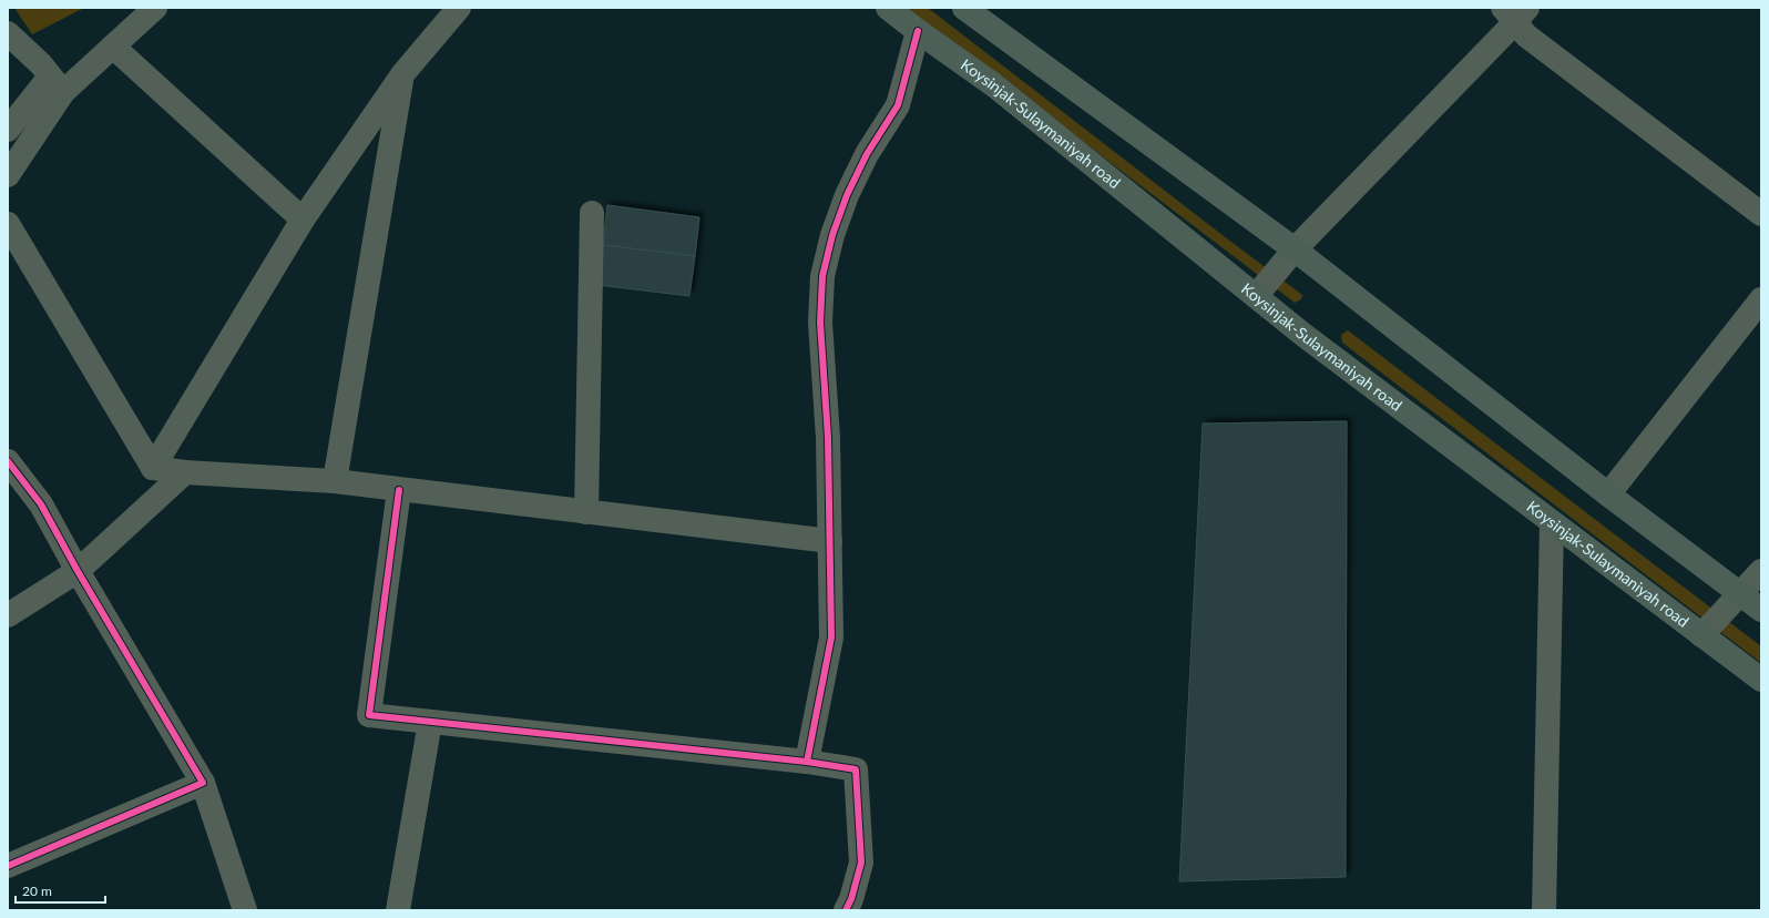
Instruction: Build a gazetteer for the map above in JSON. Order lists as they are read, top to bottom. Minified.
{"streets":{"main road":["Koysinjak-Sulaymaniyah road"]},"scale_bar":"20 m"}
